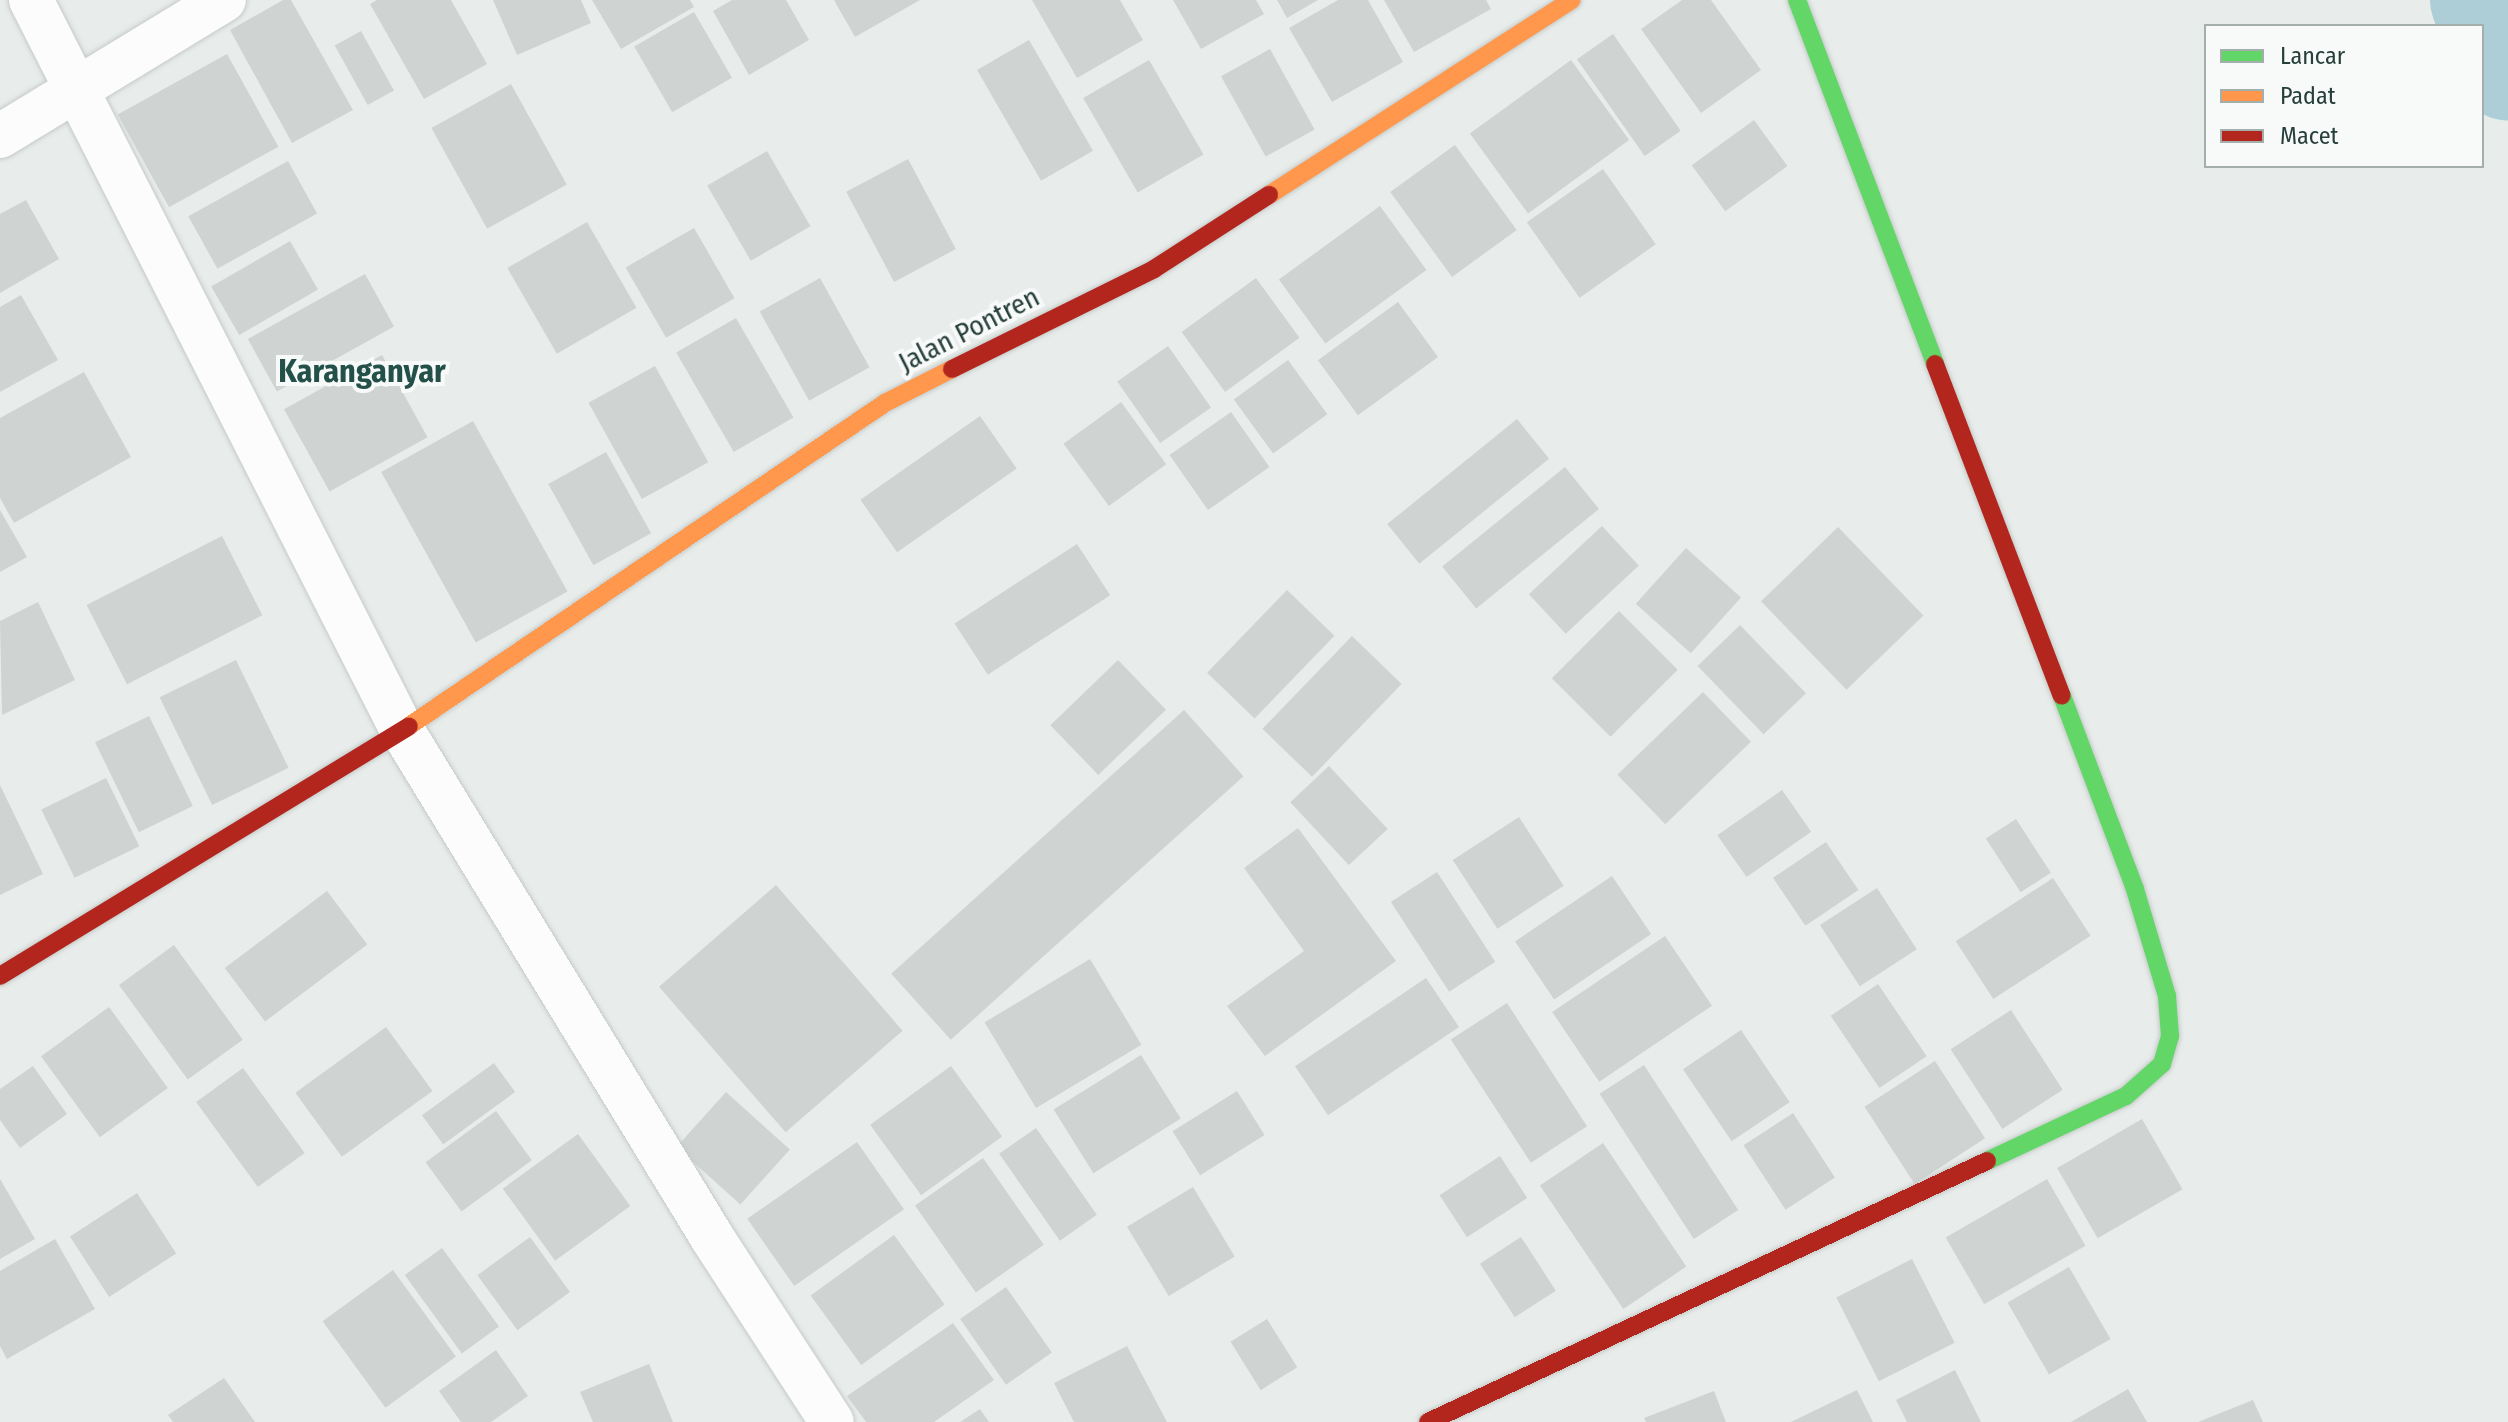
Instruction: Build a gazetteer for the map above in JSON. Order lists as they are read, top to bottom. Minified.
{"streets":{"street":["Jalan Pontren"]},"districts":["Karanganyar"],"legend":["Lancar","Padat","Macet"]}
